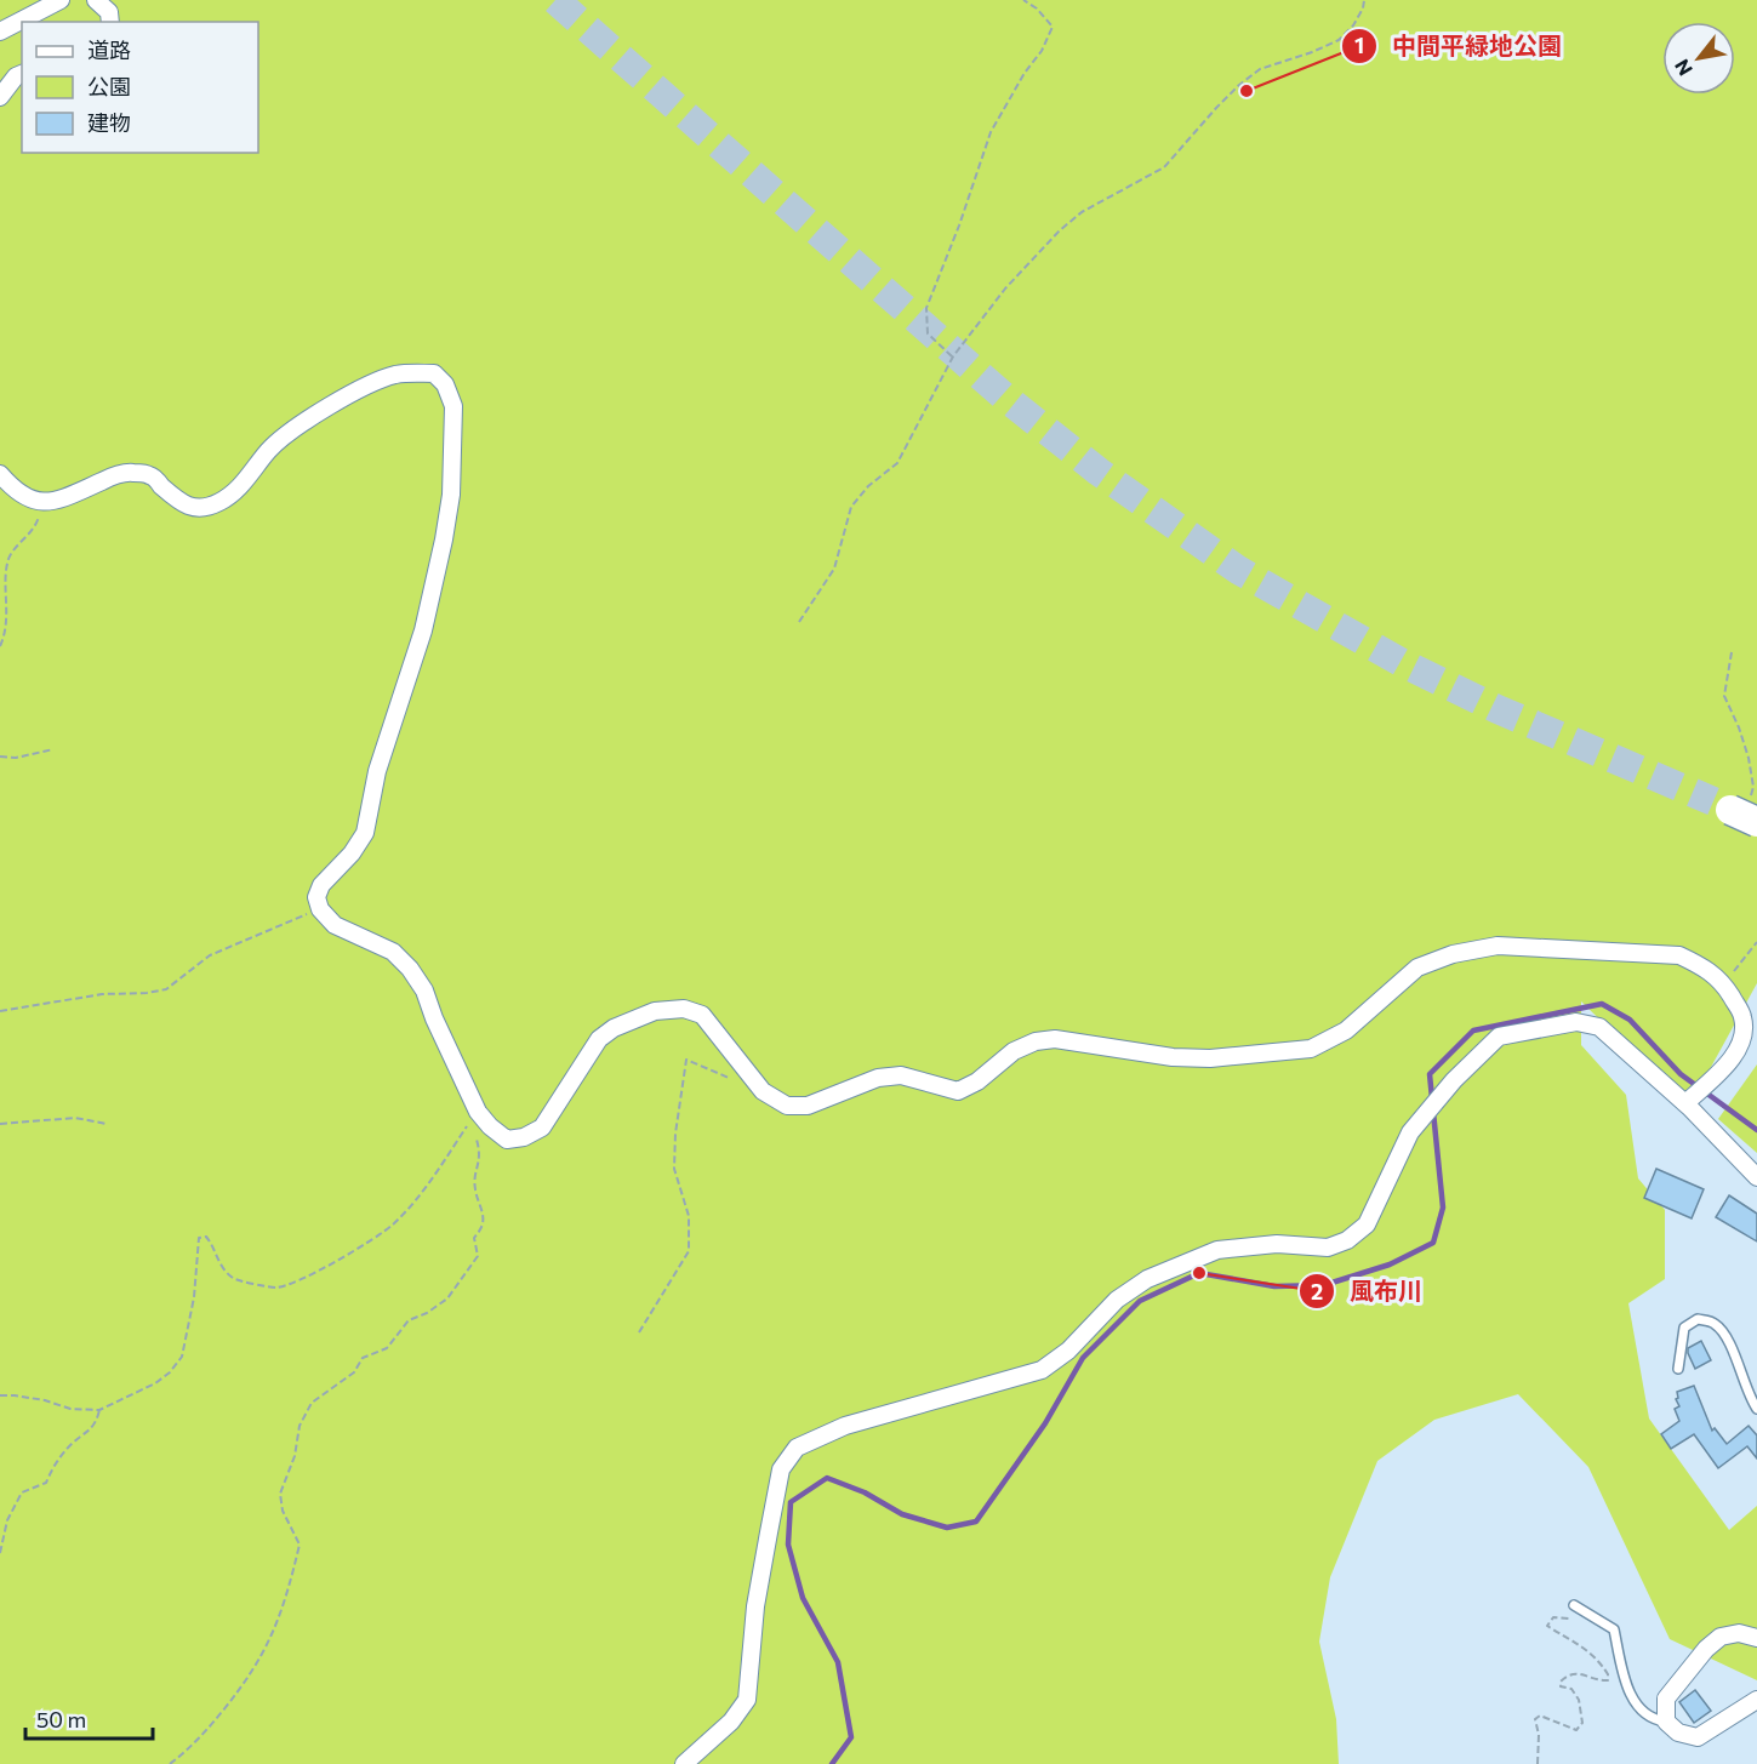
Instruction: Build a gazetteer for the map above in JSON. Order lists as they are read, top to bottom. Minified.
{"places":["中間平緑地公園","風布川"],"legend":["道路","公園","建物"],"scale_bar":"50 m","north":"bottom left"}
